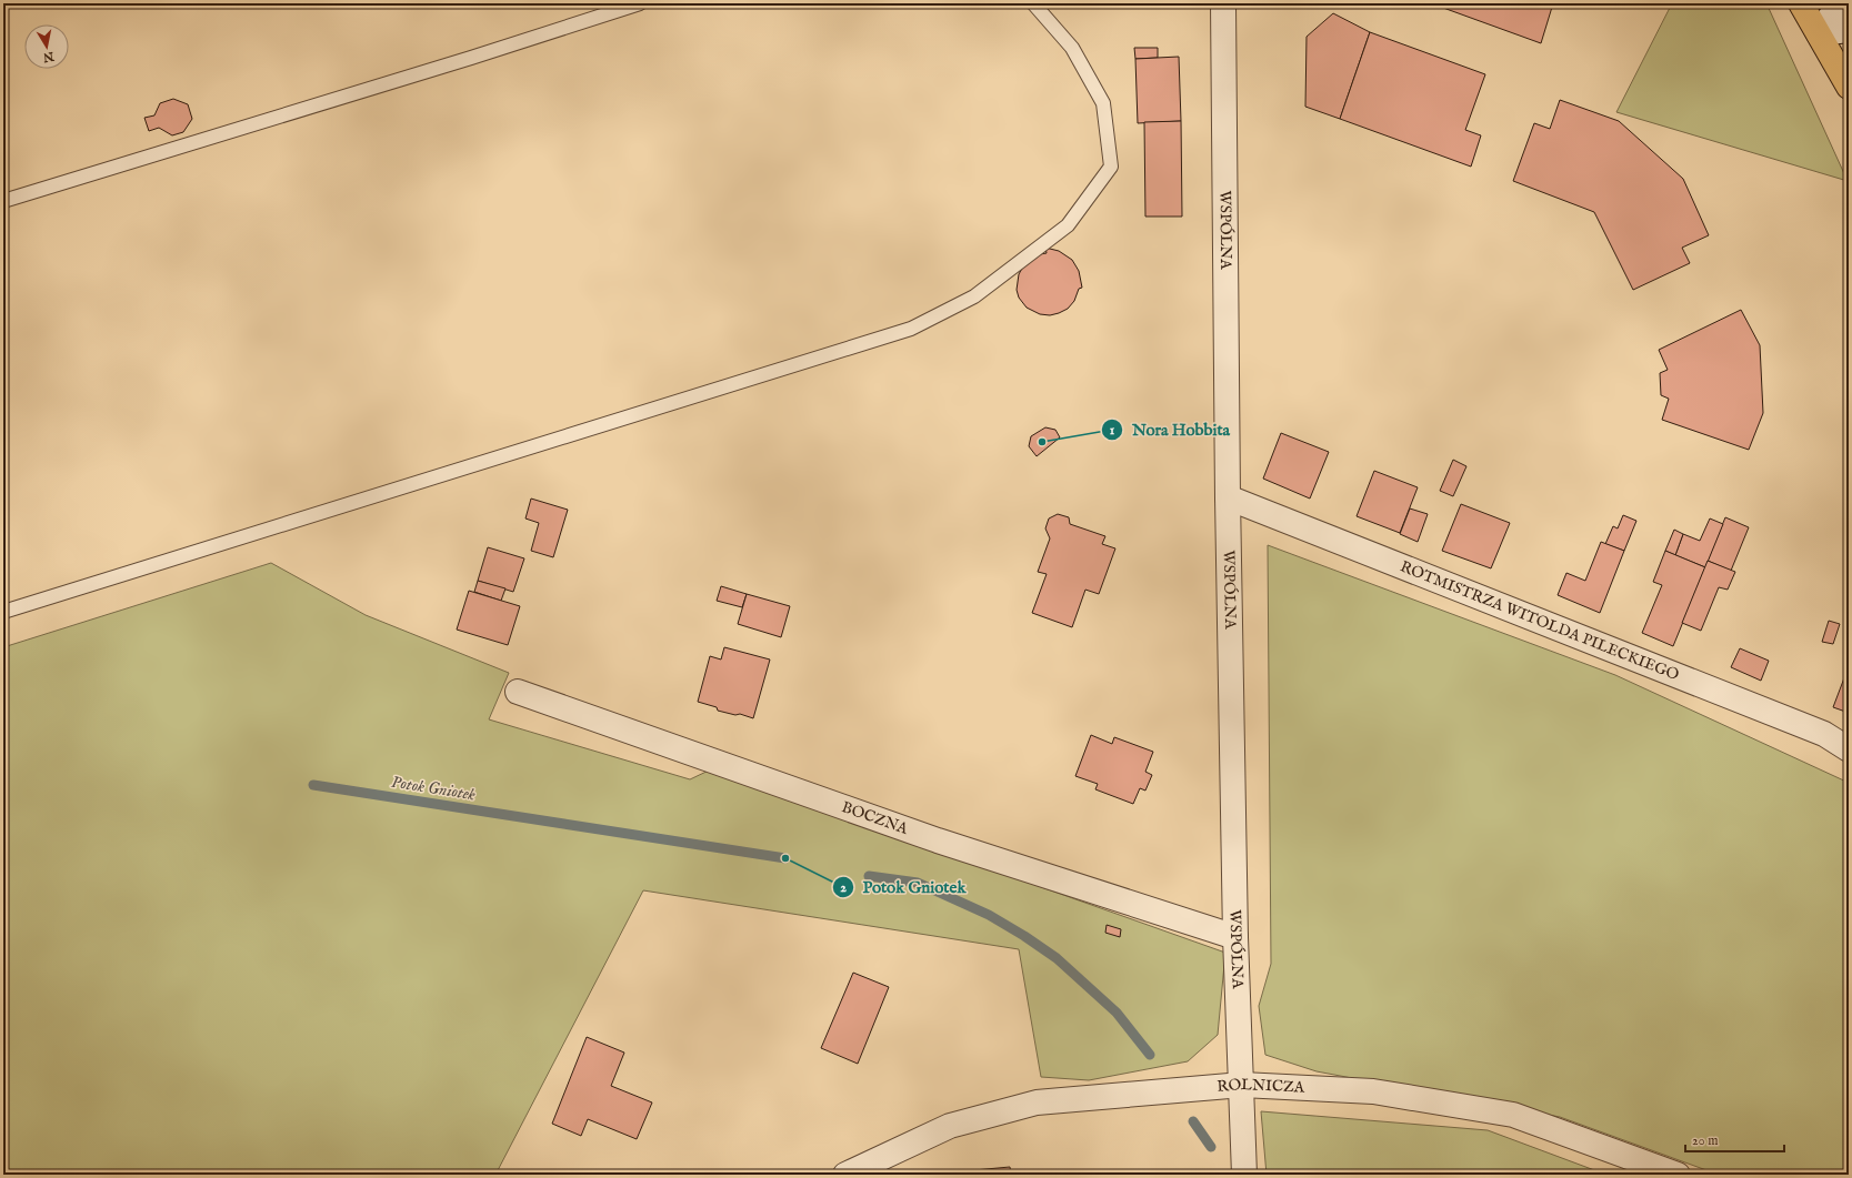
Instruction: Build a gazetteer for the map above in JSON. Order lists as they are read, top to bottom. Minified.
{"streets":{"street":["WSPÓLNA","ROTMISTRZA WITOLDA PILECKIEGO","BOCZNA","ROLNICZA"]},"crossings":[["WSPÓLNA","ROTMISTRZA WITOLDA PILECKIEGO"],["WSPÓLNA","BOCZNA"],["WSPÓLNA","ROLNICZA"]],"water":["Potok Gniotek"],"places":["Nora Hobbita","Potok Gniotek"],"scale_bar":"20 m","north":"bottom"}
